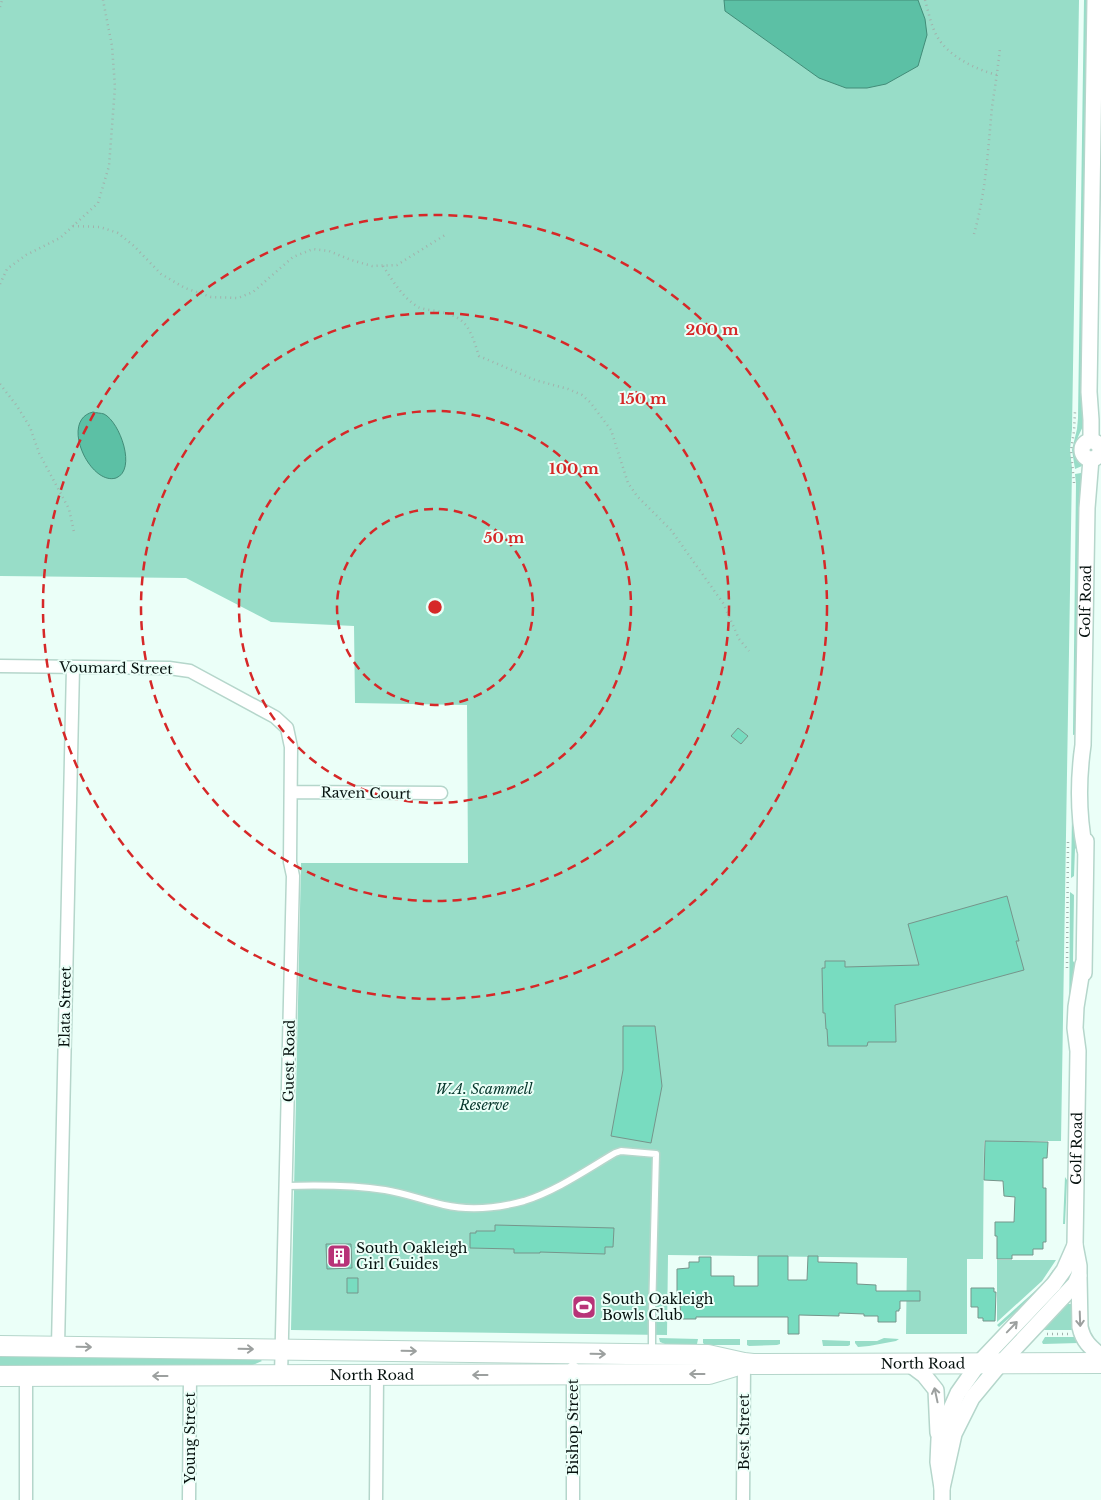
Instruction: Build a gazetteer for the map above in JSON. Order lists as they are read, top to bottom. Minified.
{"streets":{"highway":["North Road"],"street":["Golf Road","Voumard Street","Raven Court","Elata Street","Guest Road","Bishop Street","Best Street","Young Street"]},"crossings":[["Golf Road","North Road"],["Voumard Street","Elata Street"],["Voumard Street","Guest Road"],["Raven Court","Guest Road"],["Elata Street","North Road"],["Guest Road","North Road"],["North Road","Bishop Street"],["North Road","Best Street"],["North Road","Young Street"]],"parks":["W.A. Scammell Reserve"],"places":{"building":["South Oakleigh Girl Guides"],"sports":["South Oakleigh Bowls Club"]},"rings":["200 m","150 m","100 m","50 m"]}
